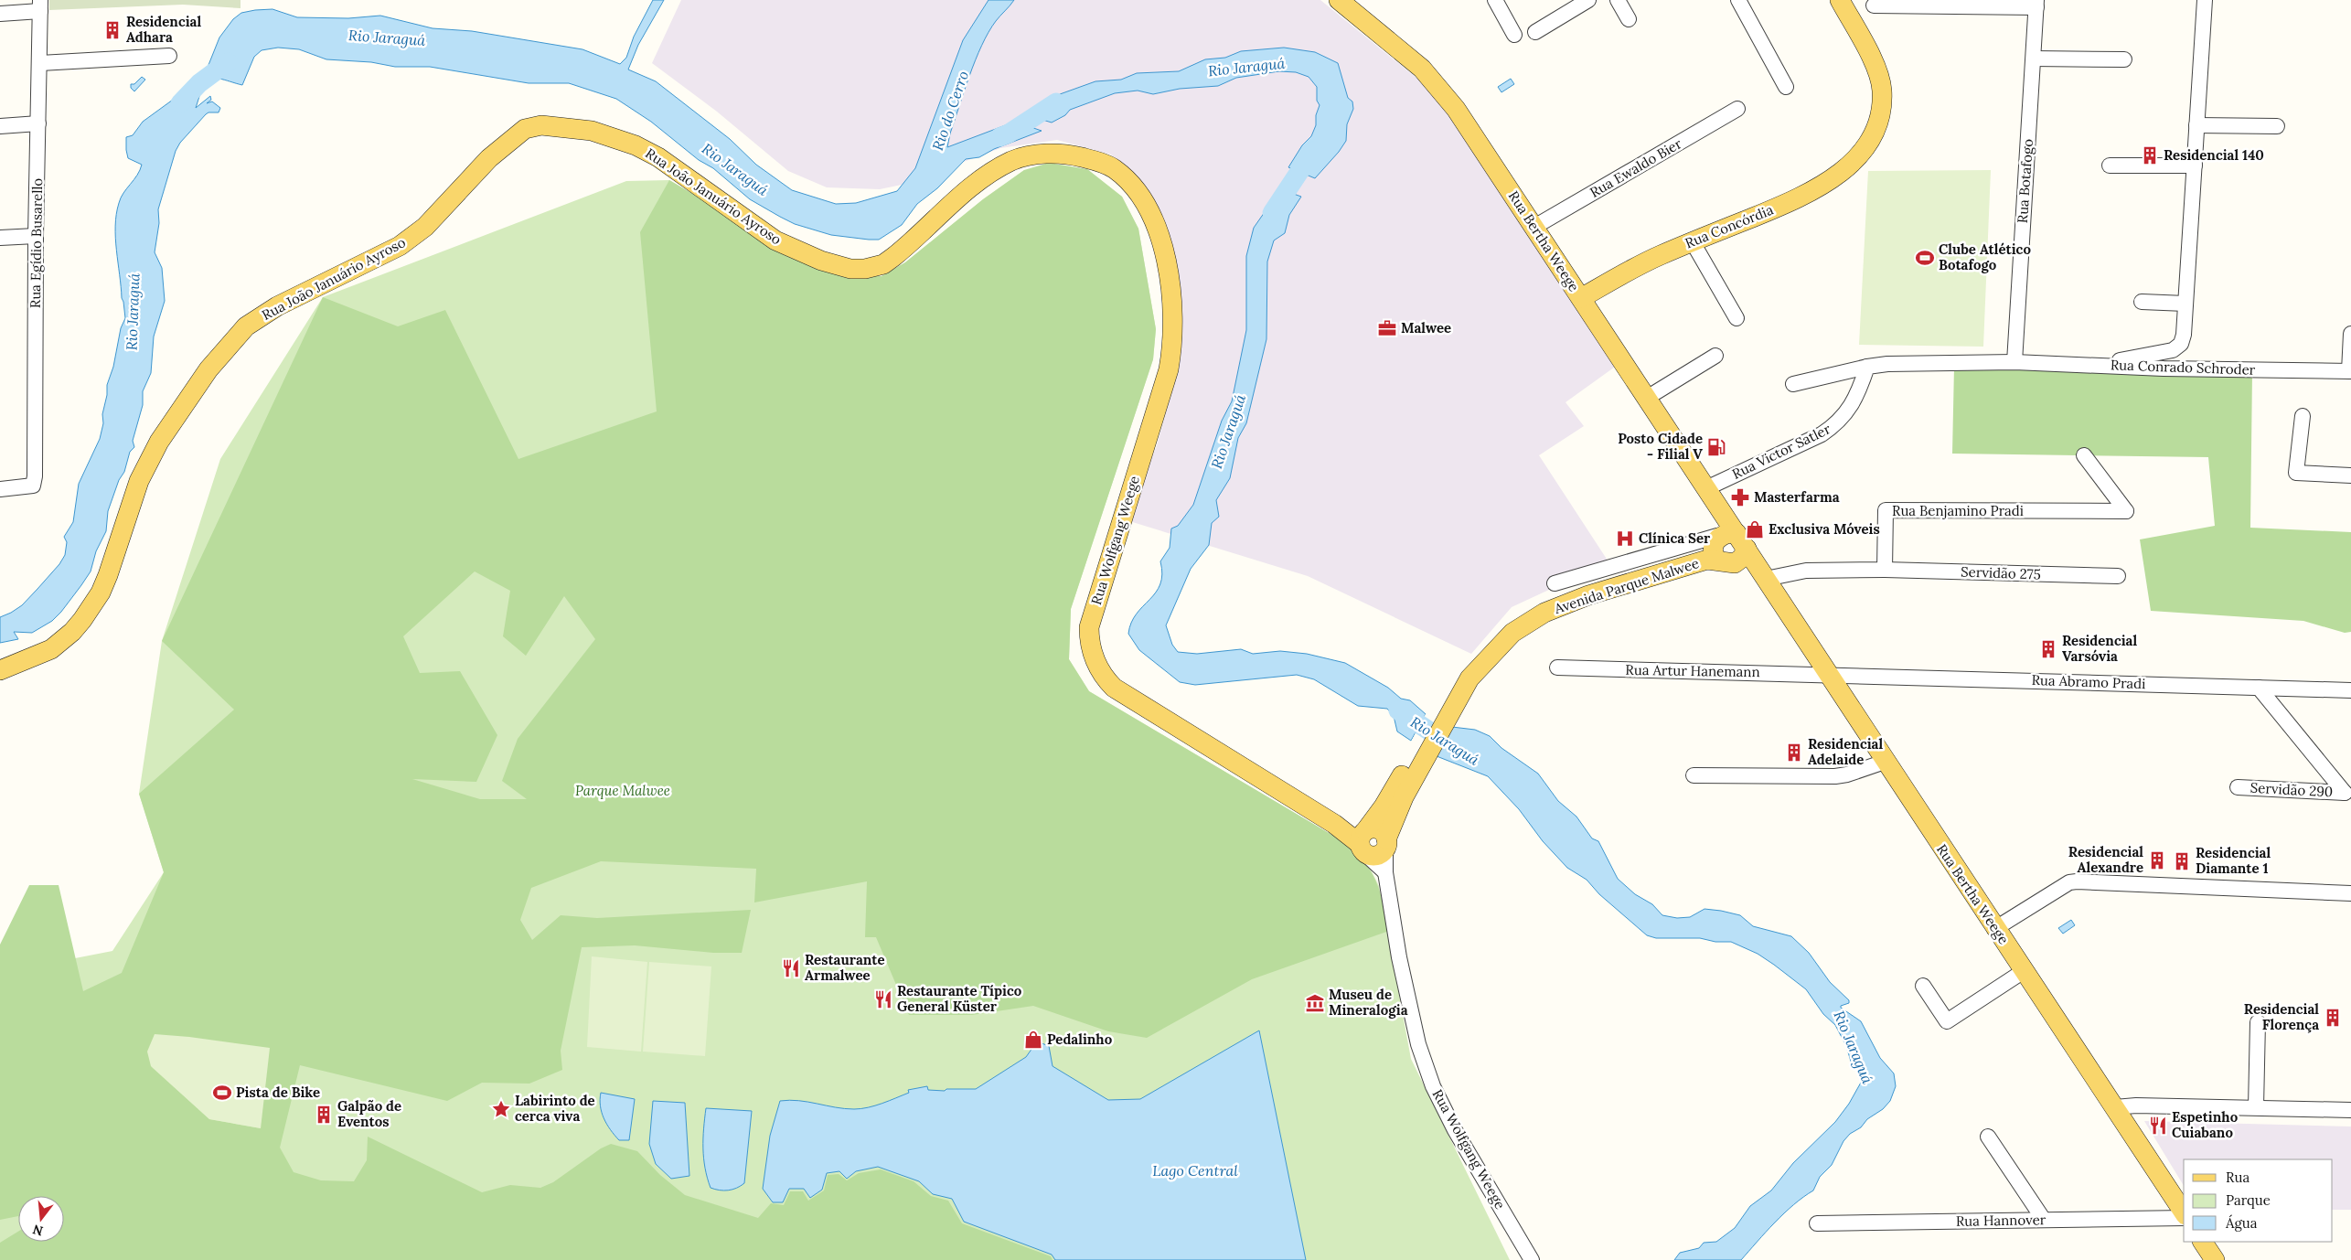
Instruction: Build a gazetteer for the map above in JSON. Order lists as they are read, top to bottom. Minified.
{"streets":{"main road":["Rua João Januário Ayroso","Rua Concórdia","Rua Bertha Weege","Rua Wolfgang Weege","Avenida Parque Malwee"],"street":["Rua Ewaldo Bier","Rua Botafogo","Rua Egídio Busarello","Rua Conrado Schroder","Rua Victor Satler","Rua Benjamino Pradi","Servidão 275","Rua Artur Hanemann","Rua Abramo Pradi","Servidão 290","Rua Hannover"]},"crossings":[["Rua Ewaldo Bier","Rua Bertha Weege"],["Rua Botafogo","Rua Conrado Schroder"],["Rua João Januário Ayroso","Rua Wolfgang Weege"],["Rua Concórdia","Rua Bertha Weege"],["Rua Bertha Weege","Rua Victor Satler"],["Rua Bertha Weege","Avenida Parque Malwee"],["Rua Bertha Weege","Rua Artur Hanemann"],["Rua Bertha Weege","Rua Abramo Pradi"],["Rua Benjamino Pradi","Servidão 275"],["Rua Wolfgang Weege","Avenida Parque Malwee"],["Rua Artur Hanemann","Rua Abramo Pradi"],["Rua Abramo Pradi","Servidão 290"]],"water":["Rio Jaraguá","Rio do Cerro","Lago Central"],"parks":["Parque Malwee"],"places":{"building":["Residencial Adhara","Residencial 140","Residencial Varsóvia","Residencial Adelaide","Residencial Alexandre","Residencial Diamante 1","Residencial Florença","Galpão de Eventos"],"sports":["Clube Atlético Botafogo","Pista de Bike"],"office":["Malwee"],"fuel station":["Posto Cidade - Filial V"],"pharmacy":["Masterfarma"],"shop":["Exclusiva Móveis","Pedalinho"],"hospital":["Clínica Ser"],"restaurant":["Restaurante Armalwee","Restaurante Típico General Küster","Espetinho Cuiabano"],"museum":["Museu de Mineralogia"],"place":["Labirinto de cerca viva"]},"legend":["Rua","Parque","Água"],"north":"bottom"}
